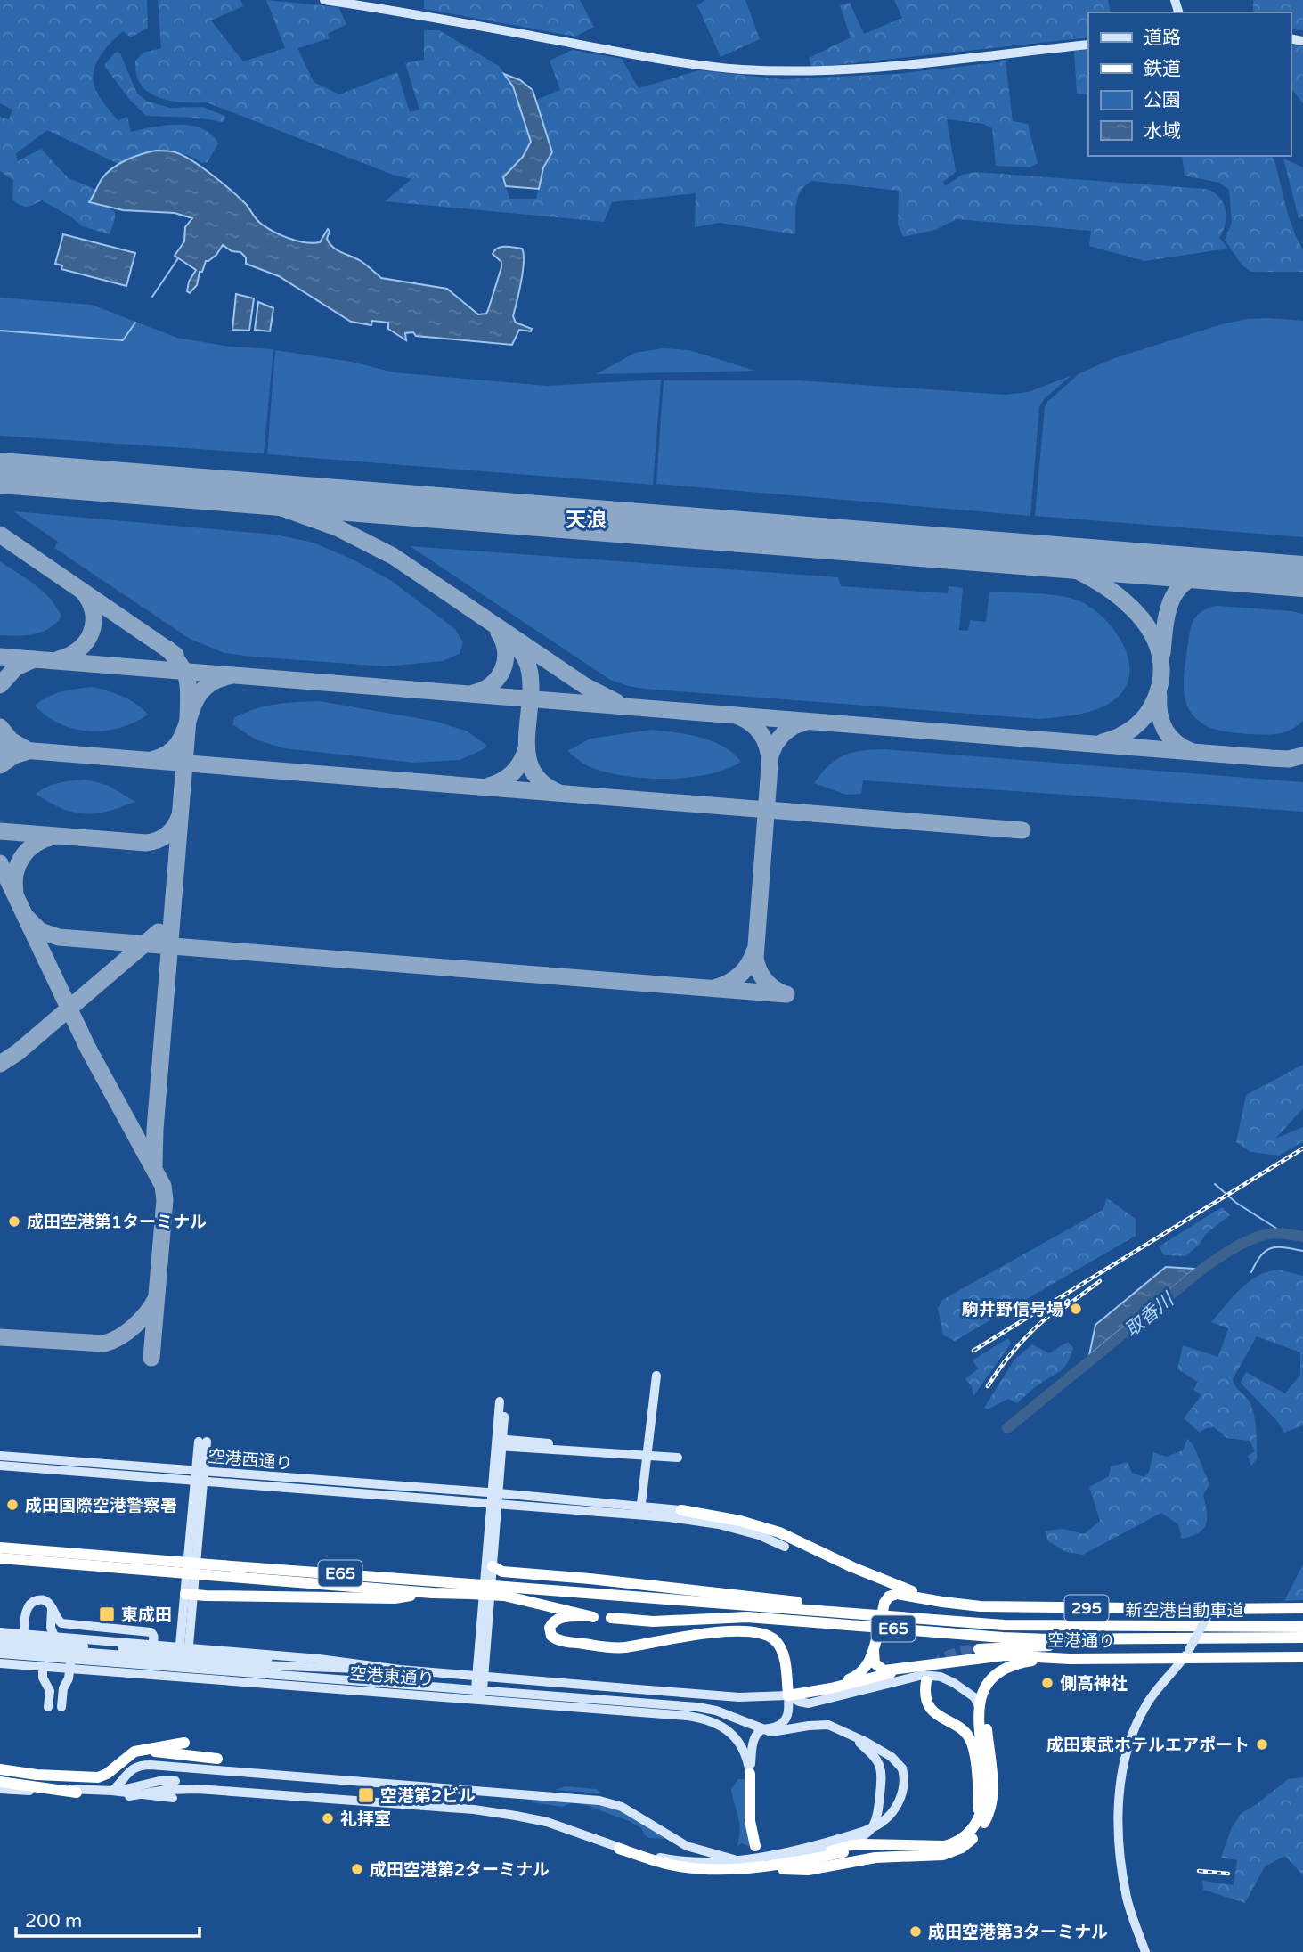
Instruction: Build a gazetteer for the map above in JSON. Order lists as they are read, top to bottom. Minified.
{"streets":{"highway":["E65","295","新空港自動車道","空港通り"],"street":["空港西通り","空港東通り"]},"crossings":[["空港西通り","295"],["E65","295"],["E65","新空港自動車道"],["295","空港通り"]],"districts":["天浪"],"water":["取香川"],"places":{"other":["成田空港第1ターミナル","駒井野信号場","成田国際空港警察署","側高神社","成田東武ホテルエアポート","礼拝室","成田空港第2ターミナル","成田空港第3ターミナル"],"transit":["東成田","空港第2ビル"]},"legend":["道路","鉄道","公園","水域"],"scale_bar":"200 m"}
